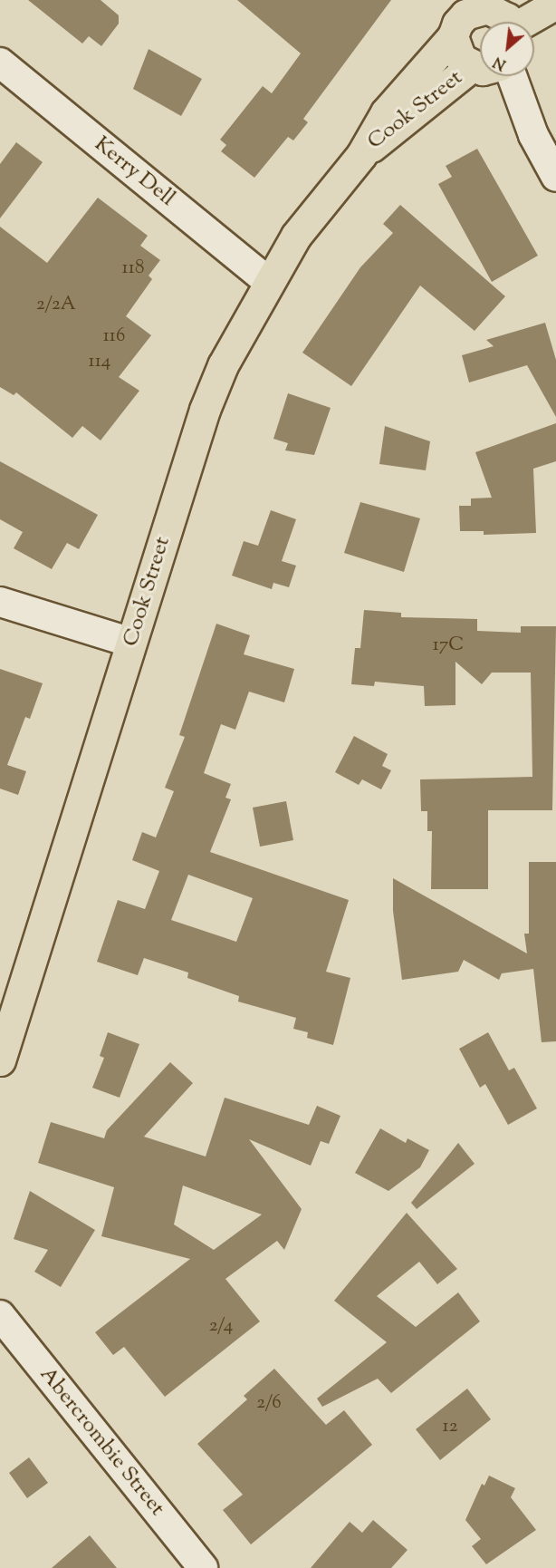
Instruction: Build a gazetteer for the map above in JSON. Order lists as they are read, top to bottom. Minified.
{"streets":{"main road":["Cook Street"],"street":["Kerry Dell","Abercrombie Street"]},"crossings":[["Cook Street","Kerry Dell"]],"house_numbers":["118","2/2A","116","114","17C","2/4","2/6","12"],"north":"bottom left"}
